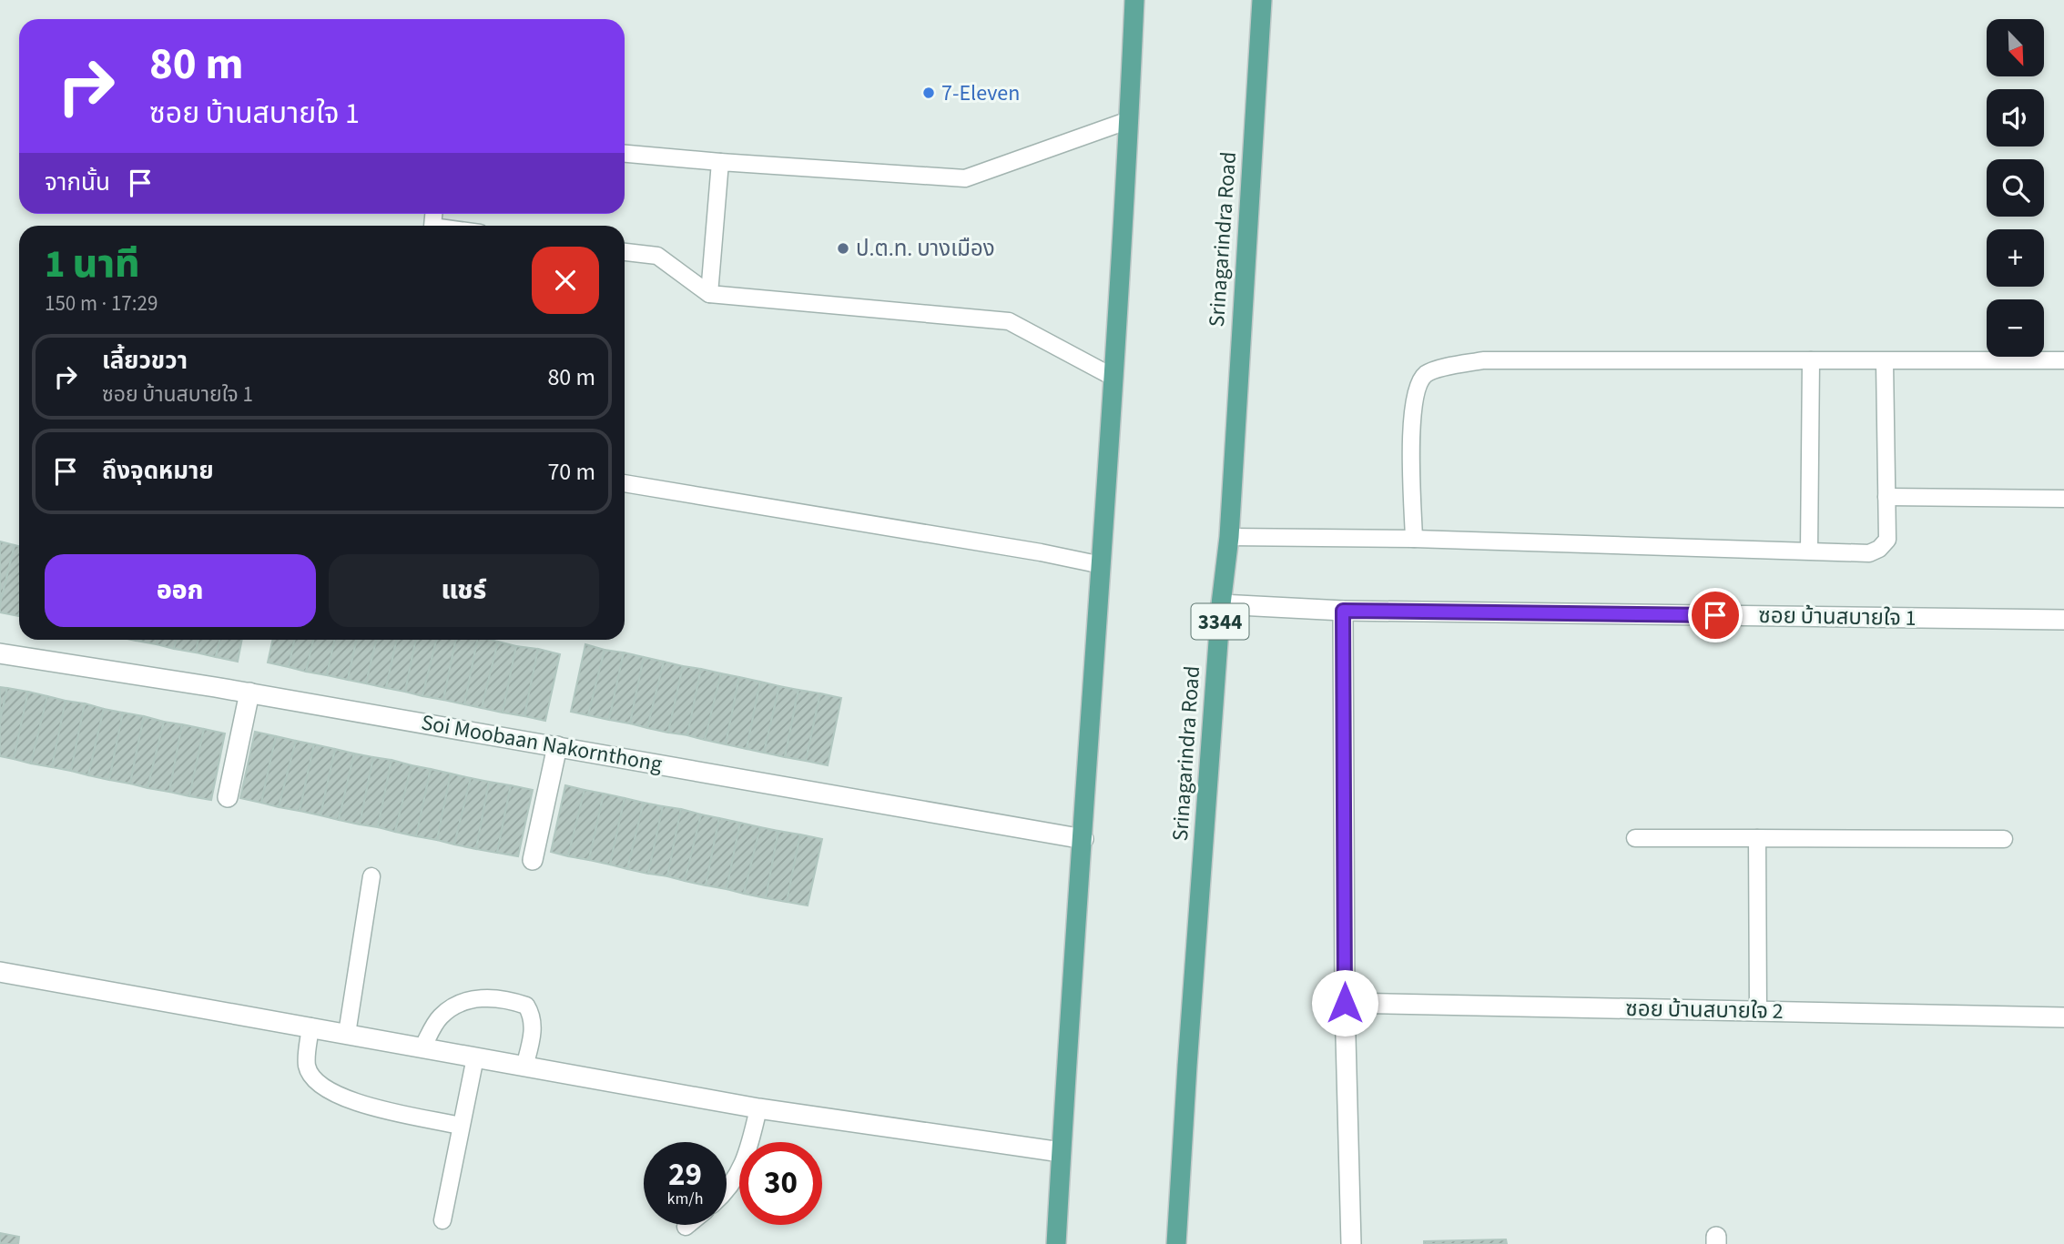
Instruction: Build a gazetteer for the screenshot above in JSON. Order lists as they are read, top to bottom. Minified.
{"streets":{"main road":["Srinagarindra Road","3344"],"street":["ซอย บ้านสบายใจ 1","Soi Moobaan Nakornthong","ซอย บ้านสบายใจ 2"]},"crossings":[["Srinagarindra Road","ซอย บ้านสบายใจ 1"]],"places":["7-Eleven","ป.ต.ท. บางเมือง"],"north":"bottom right","page":{"map_buttons":["+","−"],"turn":["80 m","ซอย บ้านสบายใจ 1"],"then":"จากนั้น","heading":["1 นาที","150 m · 17:29"],"list":[{"name":"เลี้ยวขวา","note":"ซอย บ้านสบายใจ 1","value":"80 m"},{"name":"ถึงจุดหมาย","value":"70 m"}],"buttons":["ออก","แชร์"],"speed":"29 km/h","limit":"30"}}
